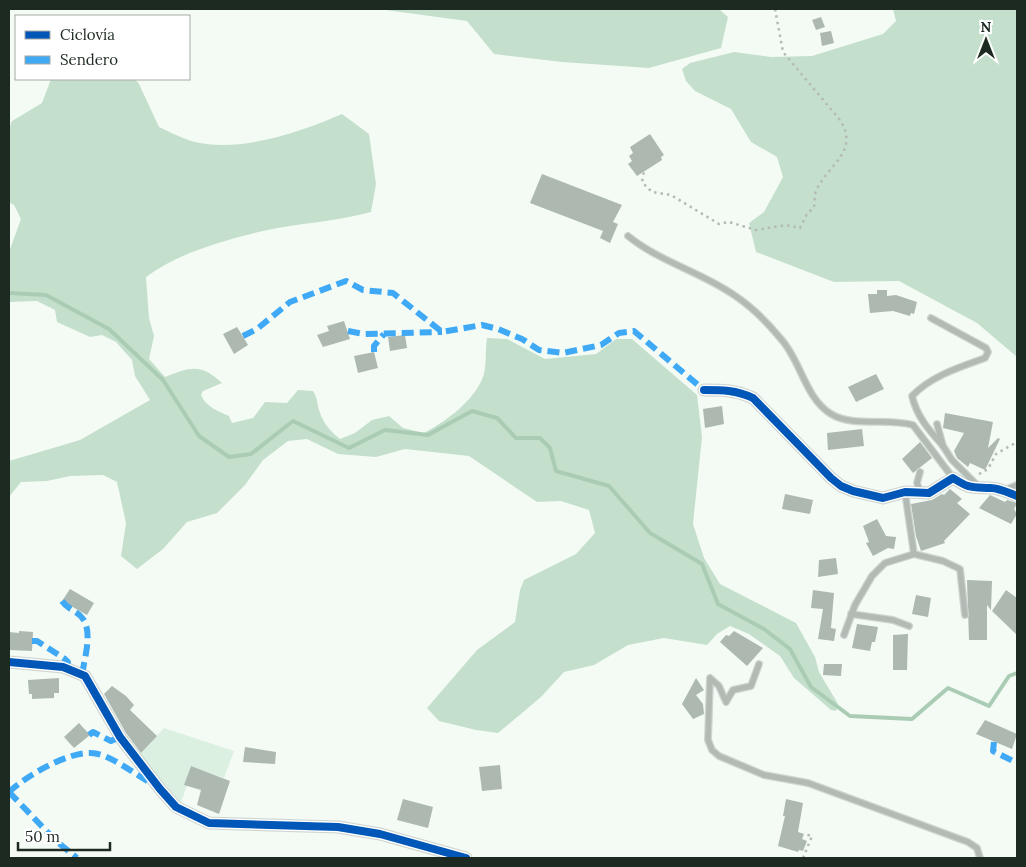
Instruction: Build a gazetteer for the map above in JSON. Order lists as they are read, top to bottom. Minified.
{"legend":["Ciclovía","Sendero"],"scale_bar":"50 m","north":"top"}
